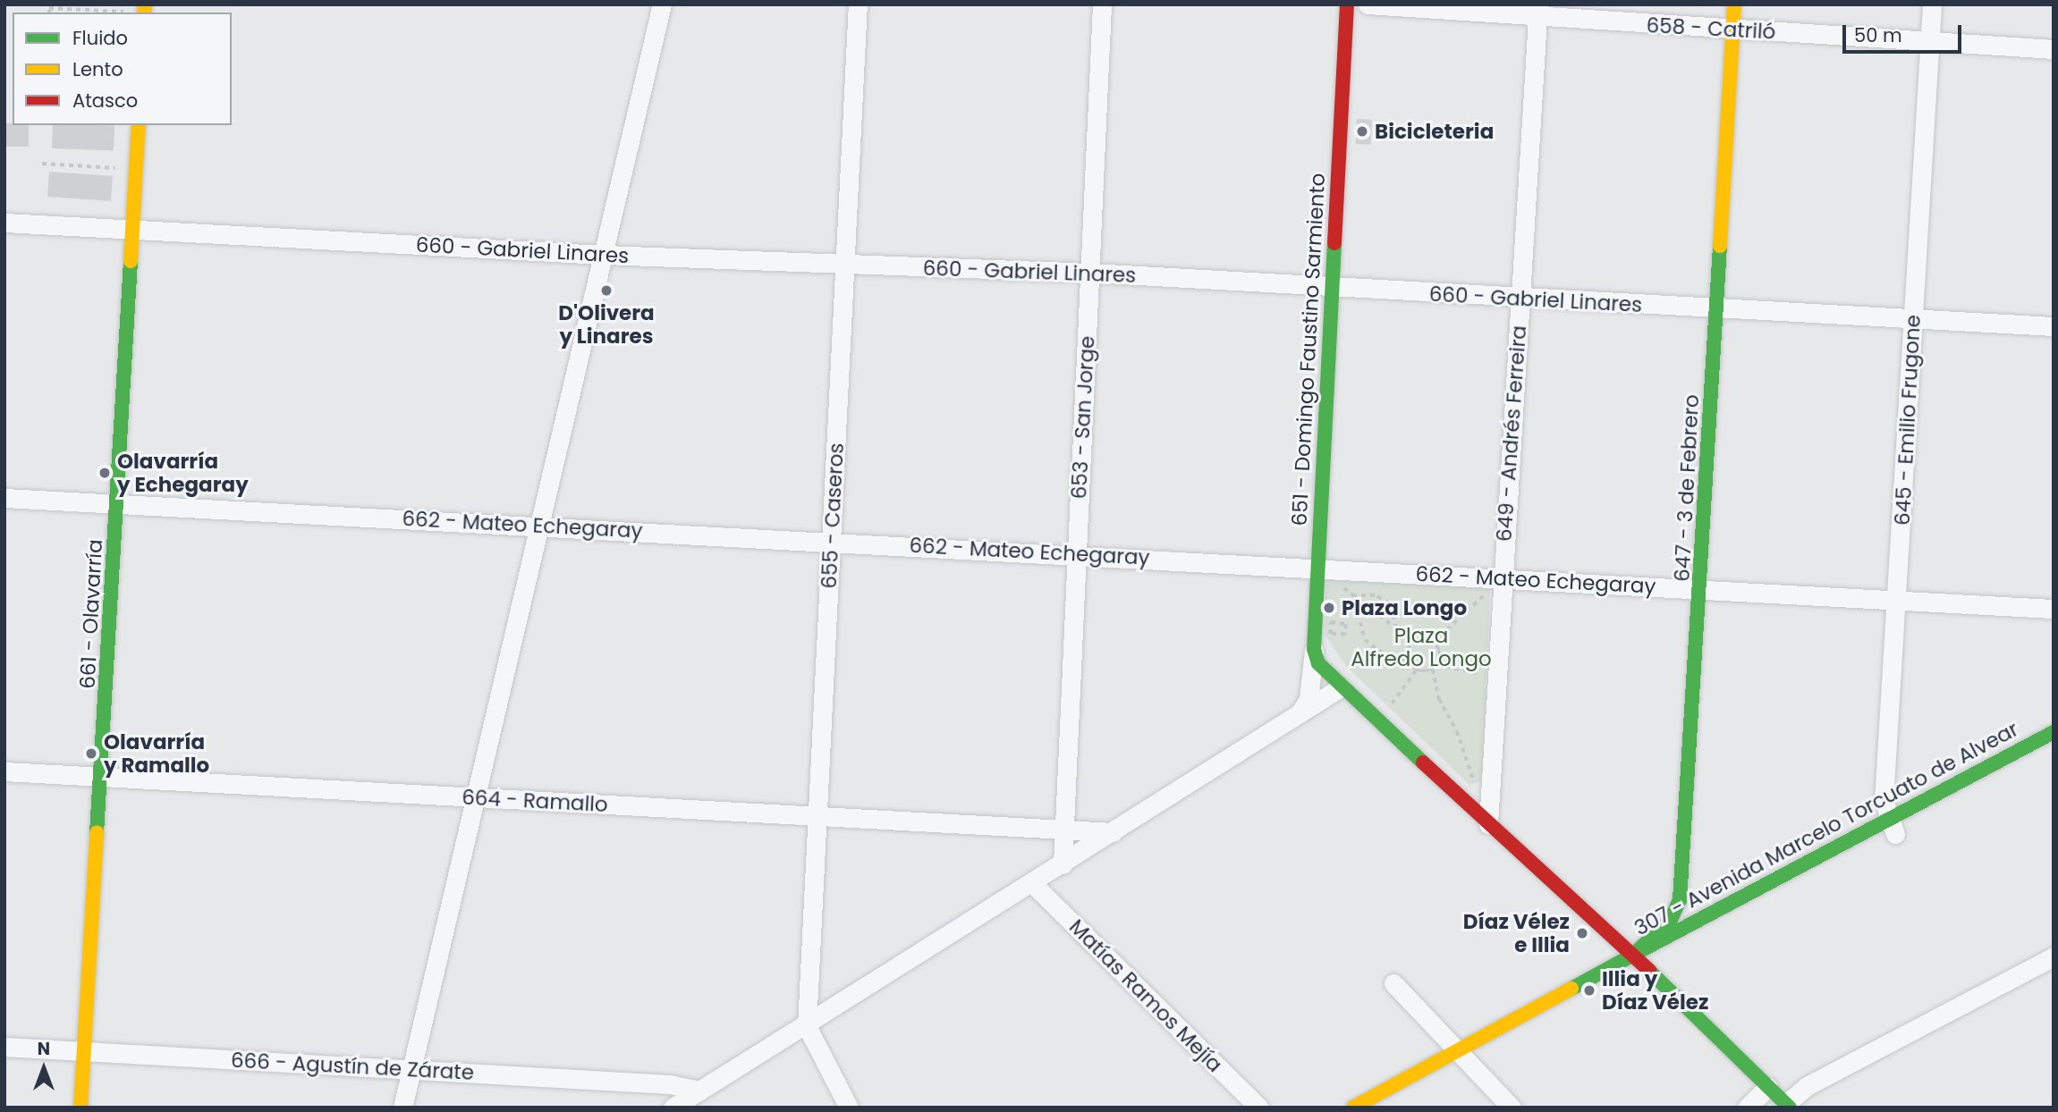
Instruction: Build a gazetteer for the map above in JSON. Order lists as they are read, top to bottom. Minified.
{"streets":{"street":["658 - Catriló","660 - Gabriel Linares","651 - Domingo Faustino Sarmiento","653 - San Jorge","645 - Emilio Frugone","649 - Andrés Ferreira","647 - 3 de Febrero","655 - Caseros","662 - Mateo Echegaray","661 - Olavarría","664 - Ramallo","307 - Avenida Marcelo Torcuato de Alvear","Matías Ramos Mejía","666 - Agustín de Zárate"]},"crossings":[["658 - Catriló","645 - Emilio Frugone"],["658 - Catriló","649 - Andrés Ferreira"],["658 - Catriló","647 - 3 de Febrero"],["660 - Gabriel Linares","651 - Domingo Faustino Sarmiento"],["660 - Gabriel Linares","653 - San Jorge"],["660 - Gabriel Linares","645 - Emilio Frugone"],["660 - Gabriel Linares","649 - Andrés Ferreira"],["660 - Gabriel Linares","647 - 3 de Febrero"],["660 - Gabriel Linares","655 - Caseros"],["660 - Gabriel Linares","661 - Olavarría"],["651 - Domingo Faustino Sarmiento","662 - Mateo Echegaray"],["653 - San Jorge","662 - Mateo Echegaray"],["653 - San Jorge","664 - Ramallo"],["645 - Emilio Frugone","662 - Mateo Echegaray"],["645 - Emilio Frugone","307 - Avenida Marcelo Torcuato de Alvear"],["649 - Andrés Ferreira","662 - Mateo Echegaray"],["647 - 3 de Febrero","662 - Mateo Echegaray"],["647 - 3 de Febrero","307 - Avenida Marcelo Torcuato de Alvear"],["655 - Caseros","662 - Mateo Echegaray"],["655 - Caseros","664 - Ramallo"],["662 - Mateo Echegaray","661 - Olavarría"],["661 - Olavarría","664 - Ramallo"],["661 - Olavarría","666 - Agustín de Zárate"]],"parks":["Plaza Alfredo Longo"],"places":["Bicicleteria","D'Olivera y Linares","Olavarría y Echegaray","Plaza Longo","Olavarría y Ramallo","Díaz Vélez e Illia","Illia y Díaz Vélez"],"legend":["Fluido","Lento","Atasco"],"scale_bar":"50 m","north":"top"}
